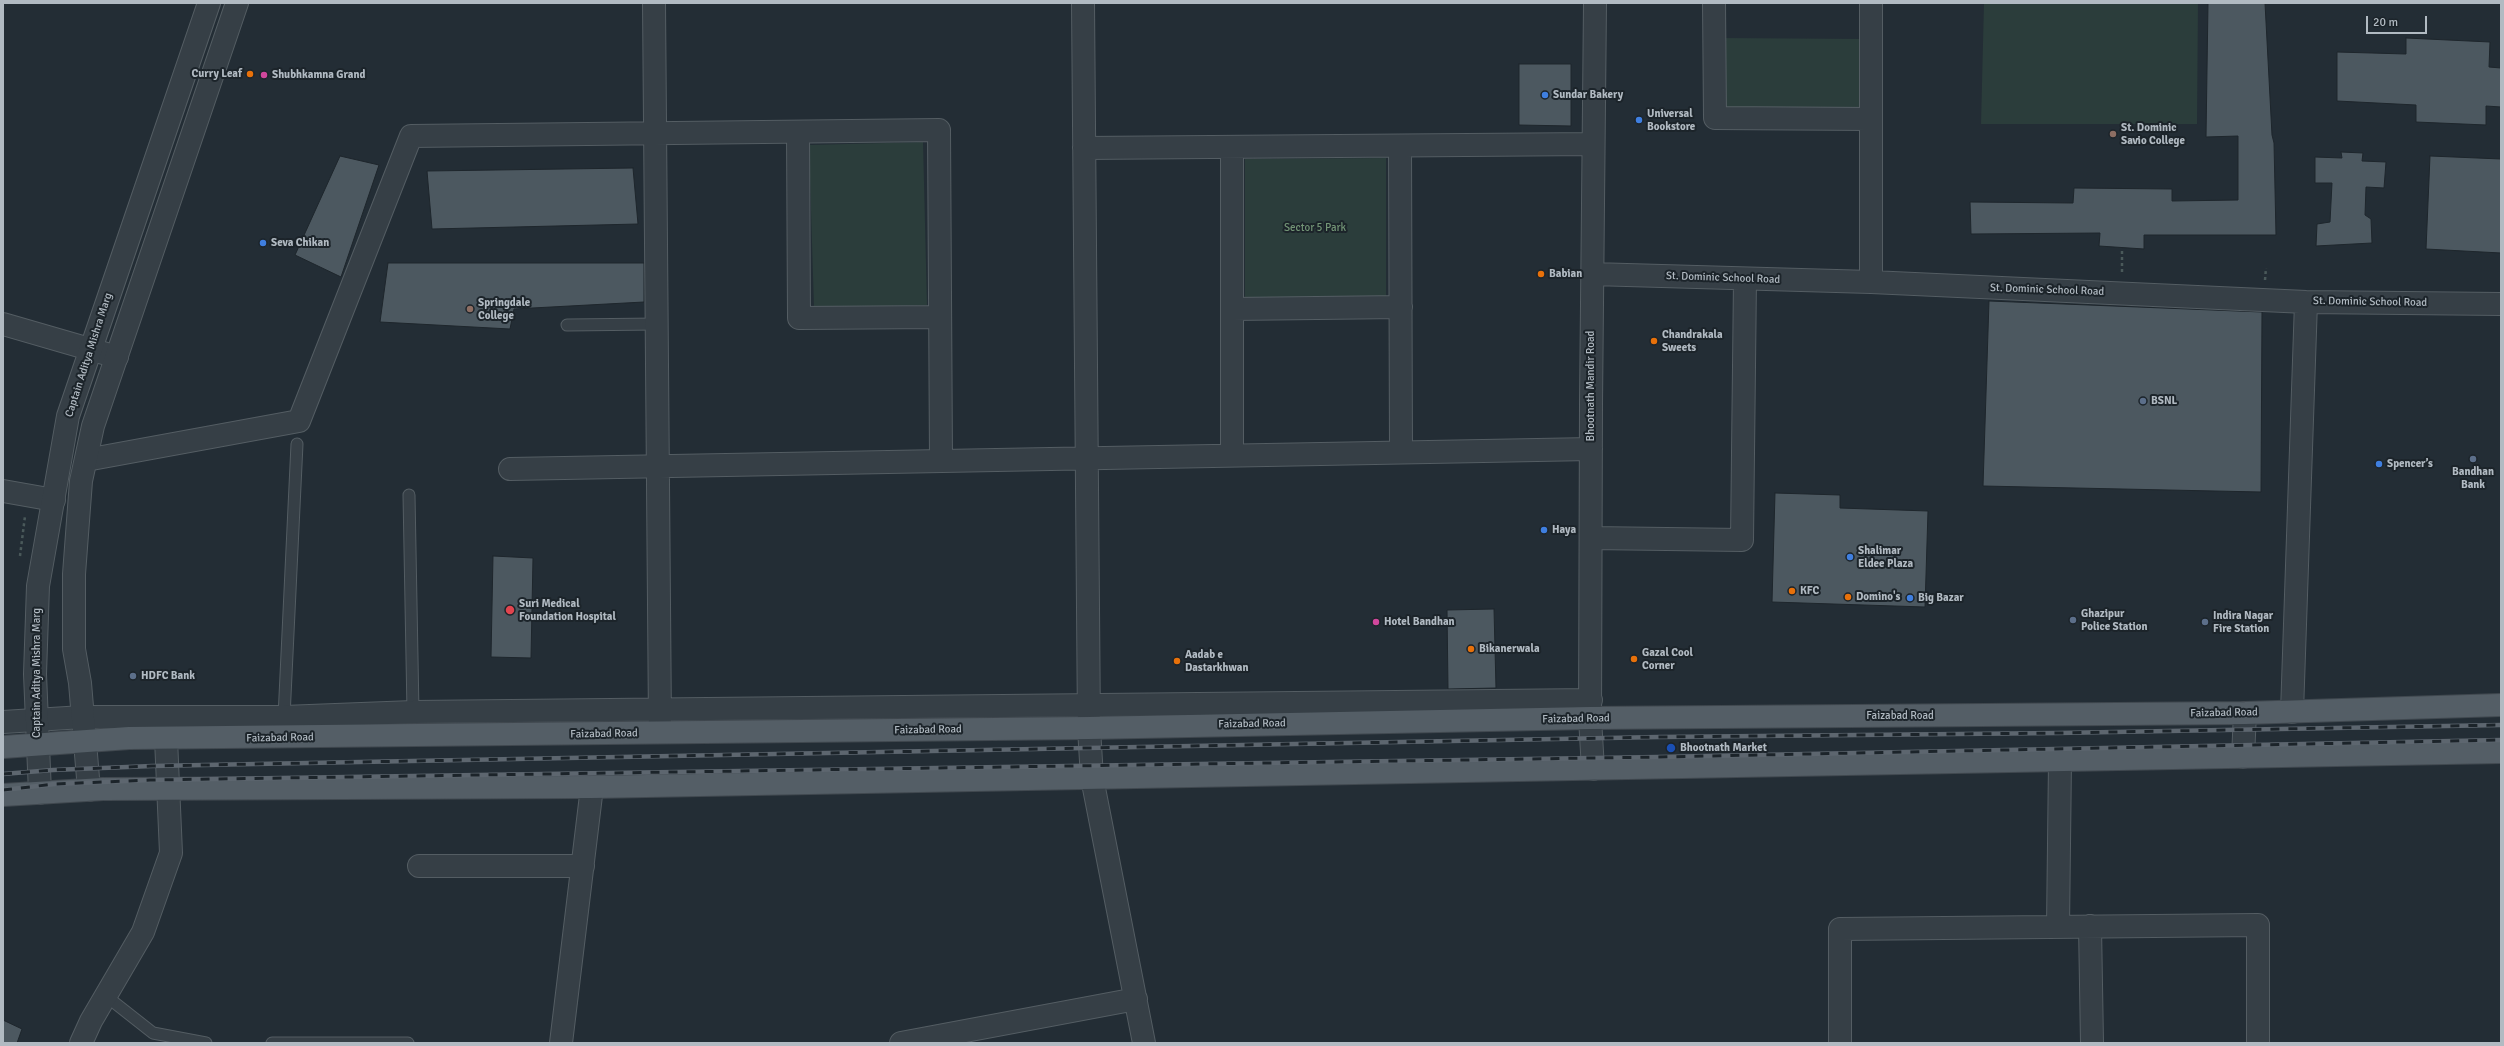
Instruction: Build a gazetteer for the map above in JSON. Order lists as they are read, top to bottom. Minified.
{"streets":{"main road":["Faizabad Road"],"street":["St. Dominic School Road","Captain Aditya Mishra Marg","Bhootnath Mandir Road"]},"crossings":[["St. Dominic School Road","Bhootnath Mandir Road"],["Captain Aditya Mishra Marg","Faizabad Road"],["Bhootnath Mandir Road","Faizabad Road"]],"parks":["Sector 5 Park"],"places":["Curry Leaf","Shubhkamna Grand","Sundar Bakery","Universal Bookstore","St. Dominic Savio College","Seva Chikan","Babian","Springdale College","Chandrakala Sweets","BSNL","Bandhan Bank","Spencer’s","Haya","Shalimar Eldee Plaza","KFC","Domino's","Big Bazar","Suri Medical Foundation Hospital","Ghazipur Police Station","Hotel Bandhan","Indira Nagar Fire Station","Bikanerwala","Gazal Cool Corner","Aadab e Dastarkhwan","HDFC Bank","Bhootnath Market"],"scale_bar":"20 m"}
